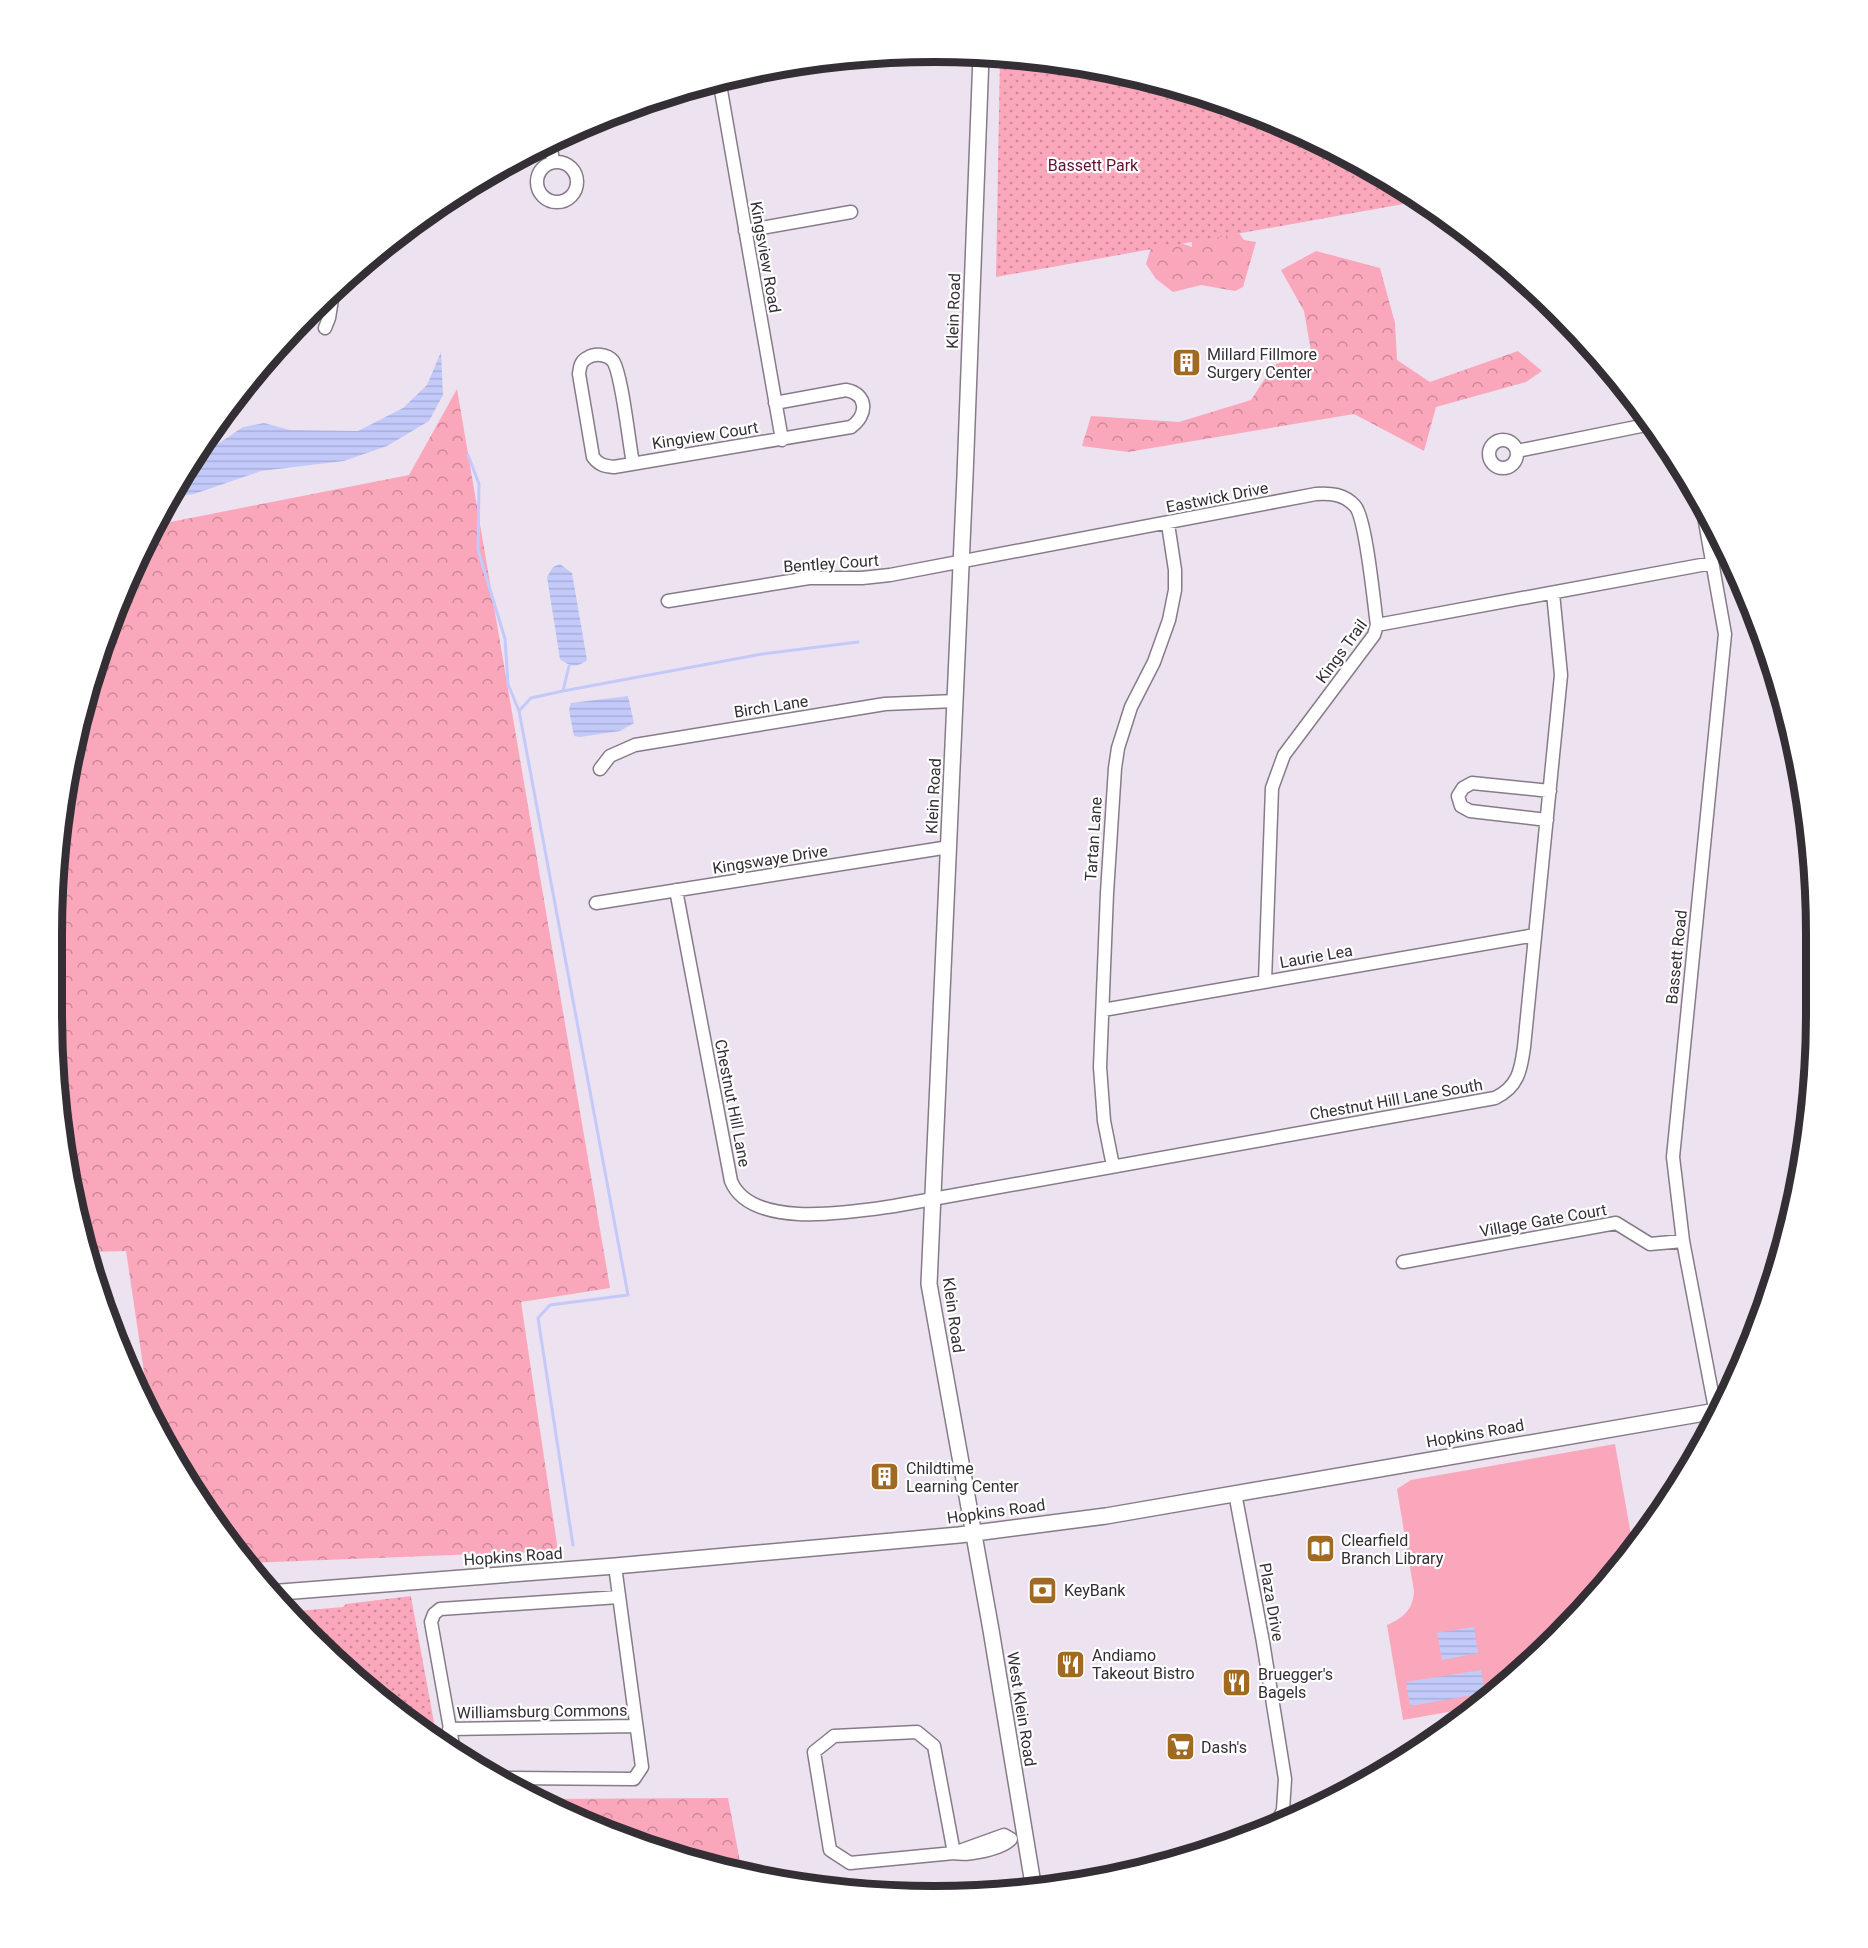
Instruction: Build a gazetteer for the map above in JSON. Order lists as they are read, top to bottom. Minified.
{"streets":{"street":["Kingsview Road","Klein Road","Kingview Court","Eastwick Drive","Bentley Court","Kings Trail","Birch Lane","Tartan Lane","Kingswaye Drive","Laurie Lea","Bassett Road","Chestnut Hill Lane South","Chestnut Hill Lane","Village Gate Court","Hopkins Road","Plaza Drive","West Klein Road","Williamsburg Commons"]},"crossings":[["Kingsview Road","Kingview Court"],["Klein Road","Eastwick Drive"],["Klein Road","Bentley Court"],["Klein Road","Birch Lane"],["Klein Road","Kingswaye Drive"],["Klein Road","Chestnut Hill Lane South"],["Klein Road","Chestnut Hill Lane"],["Klein Road","Hopkins Road"],["Klein Road","West Klein Road"],["Eastwick Drive","Bentley Court"],["Eastwick Drive","Kings Trail"],["Eastwick Drive","Tartan Lane"],["Kings Trail","Laurie Lea"],["Kings Trail","Bassett Road"],["Kings Trail","Chestnut Hill Lane South"],["Tartan Lane","Laurie Lea"],["Tartan Lane","Chestnut Hill Lane South"],["Kingswaye Drive","Chestnut Hill Lane"],["Laurie Lea","Chestnut Hill Lane South"],["Bassett Road","Village Gate Court"],["Chestnut Hill Lane South","Chestnut Hill Lane"],["Hopkins Road","Plaza Drive"],["Hopkins Road","West Klein Road"],["Hopkins Road","Williamsburg Commons"]],"parks":["Bassett Park"],"places":{"building":["Millard Fillmore Surgery Center","Childtime Learning Center"],"library":["Clearfield Branch Library"],"bank":["KeyBank"],"restaurant":["Andiamo Takeout Bistro","Bruegger's Bagels"],"supermarket":["Dash's"]}}
